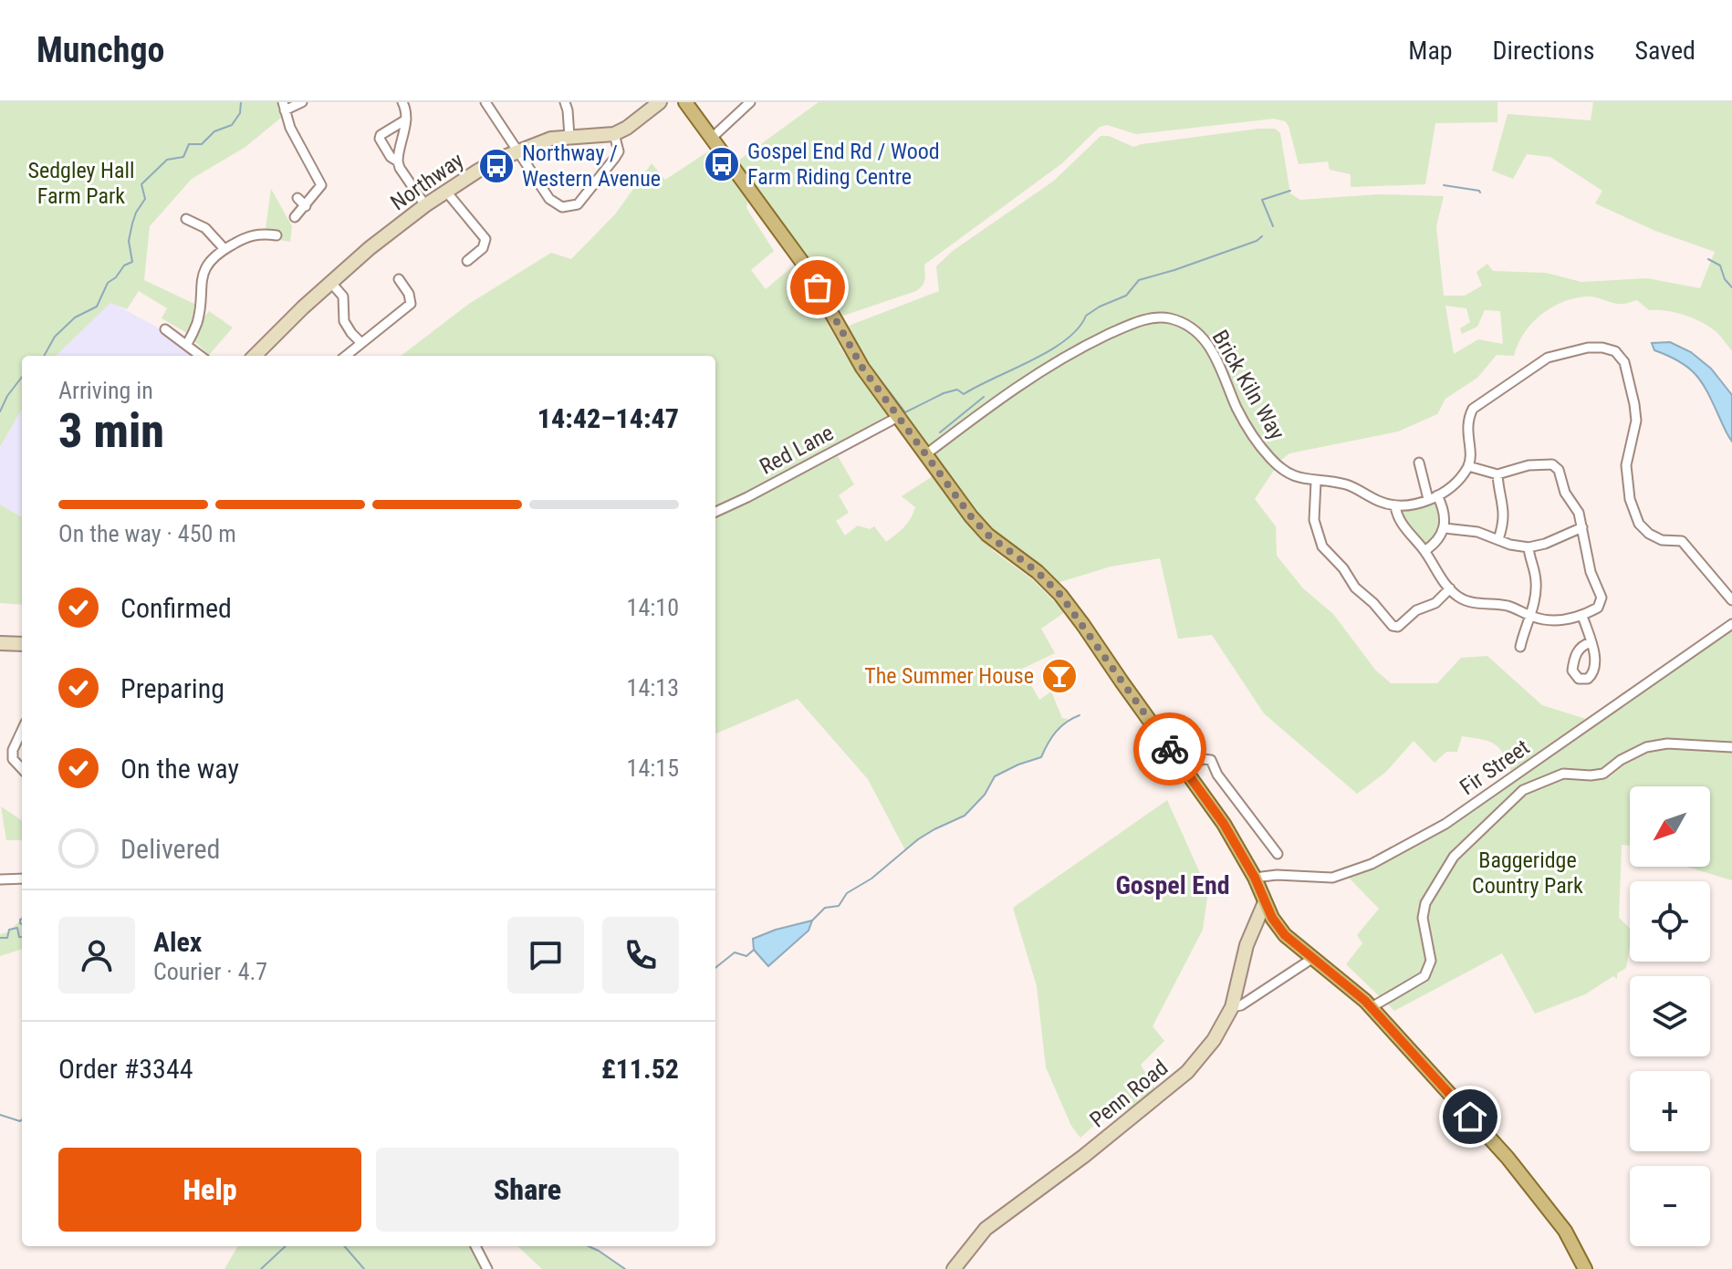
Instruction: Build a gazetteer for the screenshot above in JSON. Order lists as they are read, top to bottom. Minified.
{"streets":{"street":["Northway","Brick Kiln Way","Red Lane","Fir Street","Penn Road"]},"districts":["Gospel End"],"parks":["Sedgley Hall Farm Park","Baggeridge Country Park"],"places":{"bus stop":["Gospel End Rd / Wood Farm Riding Centre","Northway / Western Avenue"],"bar":["The Summer House"]},"north":"bottom left","page":{"header":"Munchgo","nav":["Map","Directions","Saved"],"heading":["3 min","Arriving in","14:42–14:47"],"panel":["Alex","Courier · 4.7","Order #3344","£11.52"],"bar":"On the way · 450 m","list":[["Confirmed","14:10"],["Preparing","14:13"],["On the way","14:15"],"Delivered"],"map_buttons":["+","−"],"buttons":["Help","Share"]}}
